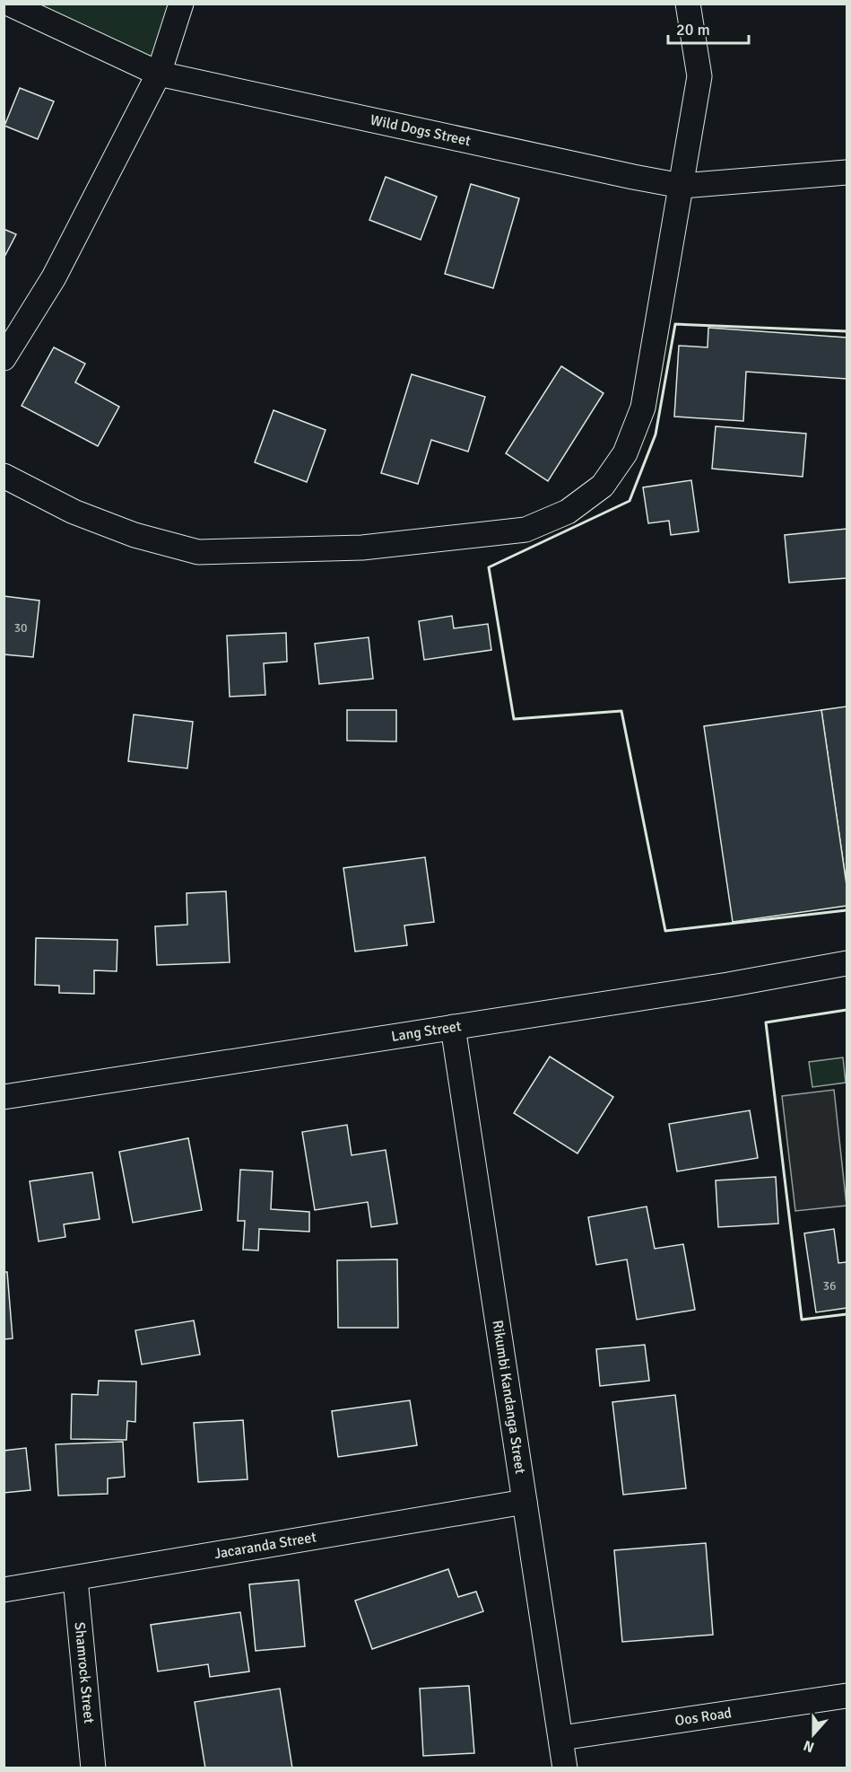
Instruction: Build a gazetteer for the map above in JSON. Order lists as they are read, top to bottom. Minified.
{"streets":{"street":["Wild Dogs Street","Lang Street","Rikumbi Kandanga Street","Jacaranda Street","Shamrock Street","Oos Road"]},"crossings":[["Lang Street","Rikumbi Kandanga Street"],["Rikumbi Kandanga Street","Jacaranda Street"],["Rikumbi Kandanga Street","Oos Road"],["Jacaranda Street","Shamrock Street"]],"house_numbers":["30","36"],"scale_bar":"20 m","north":"bottom"}
